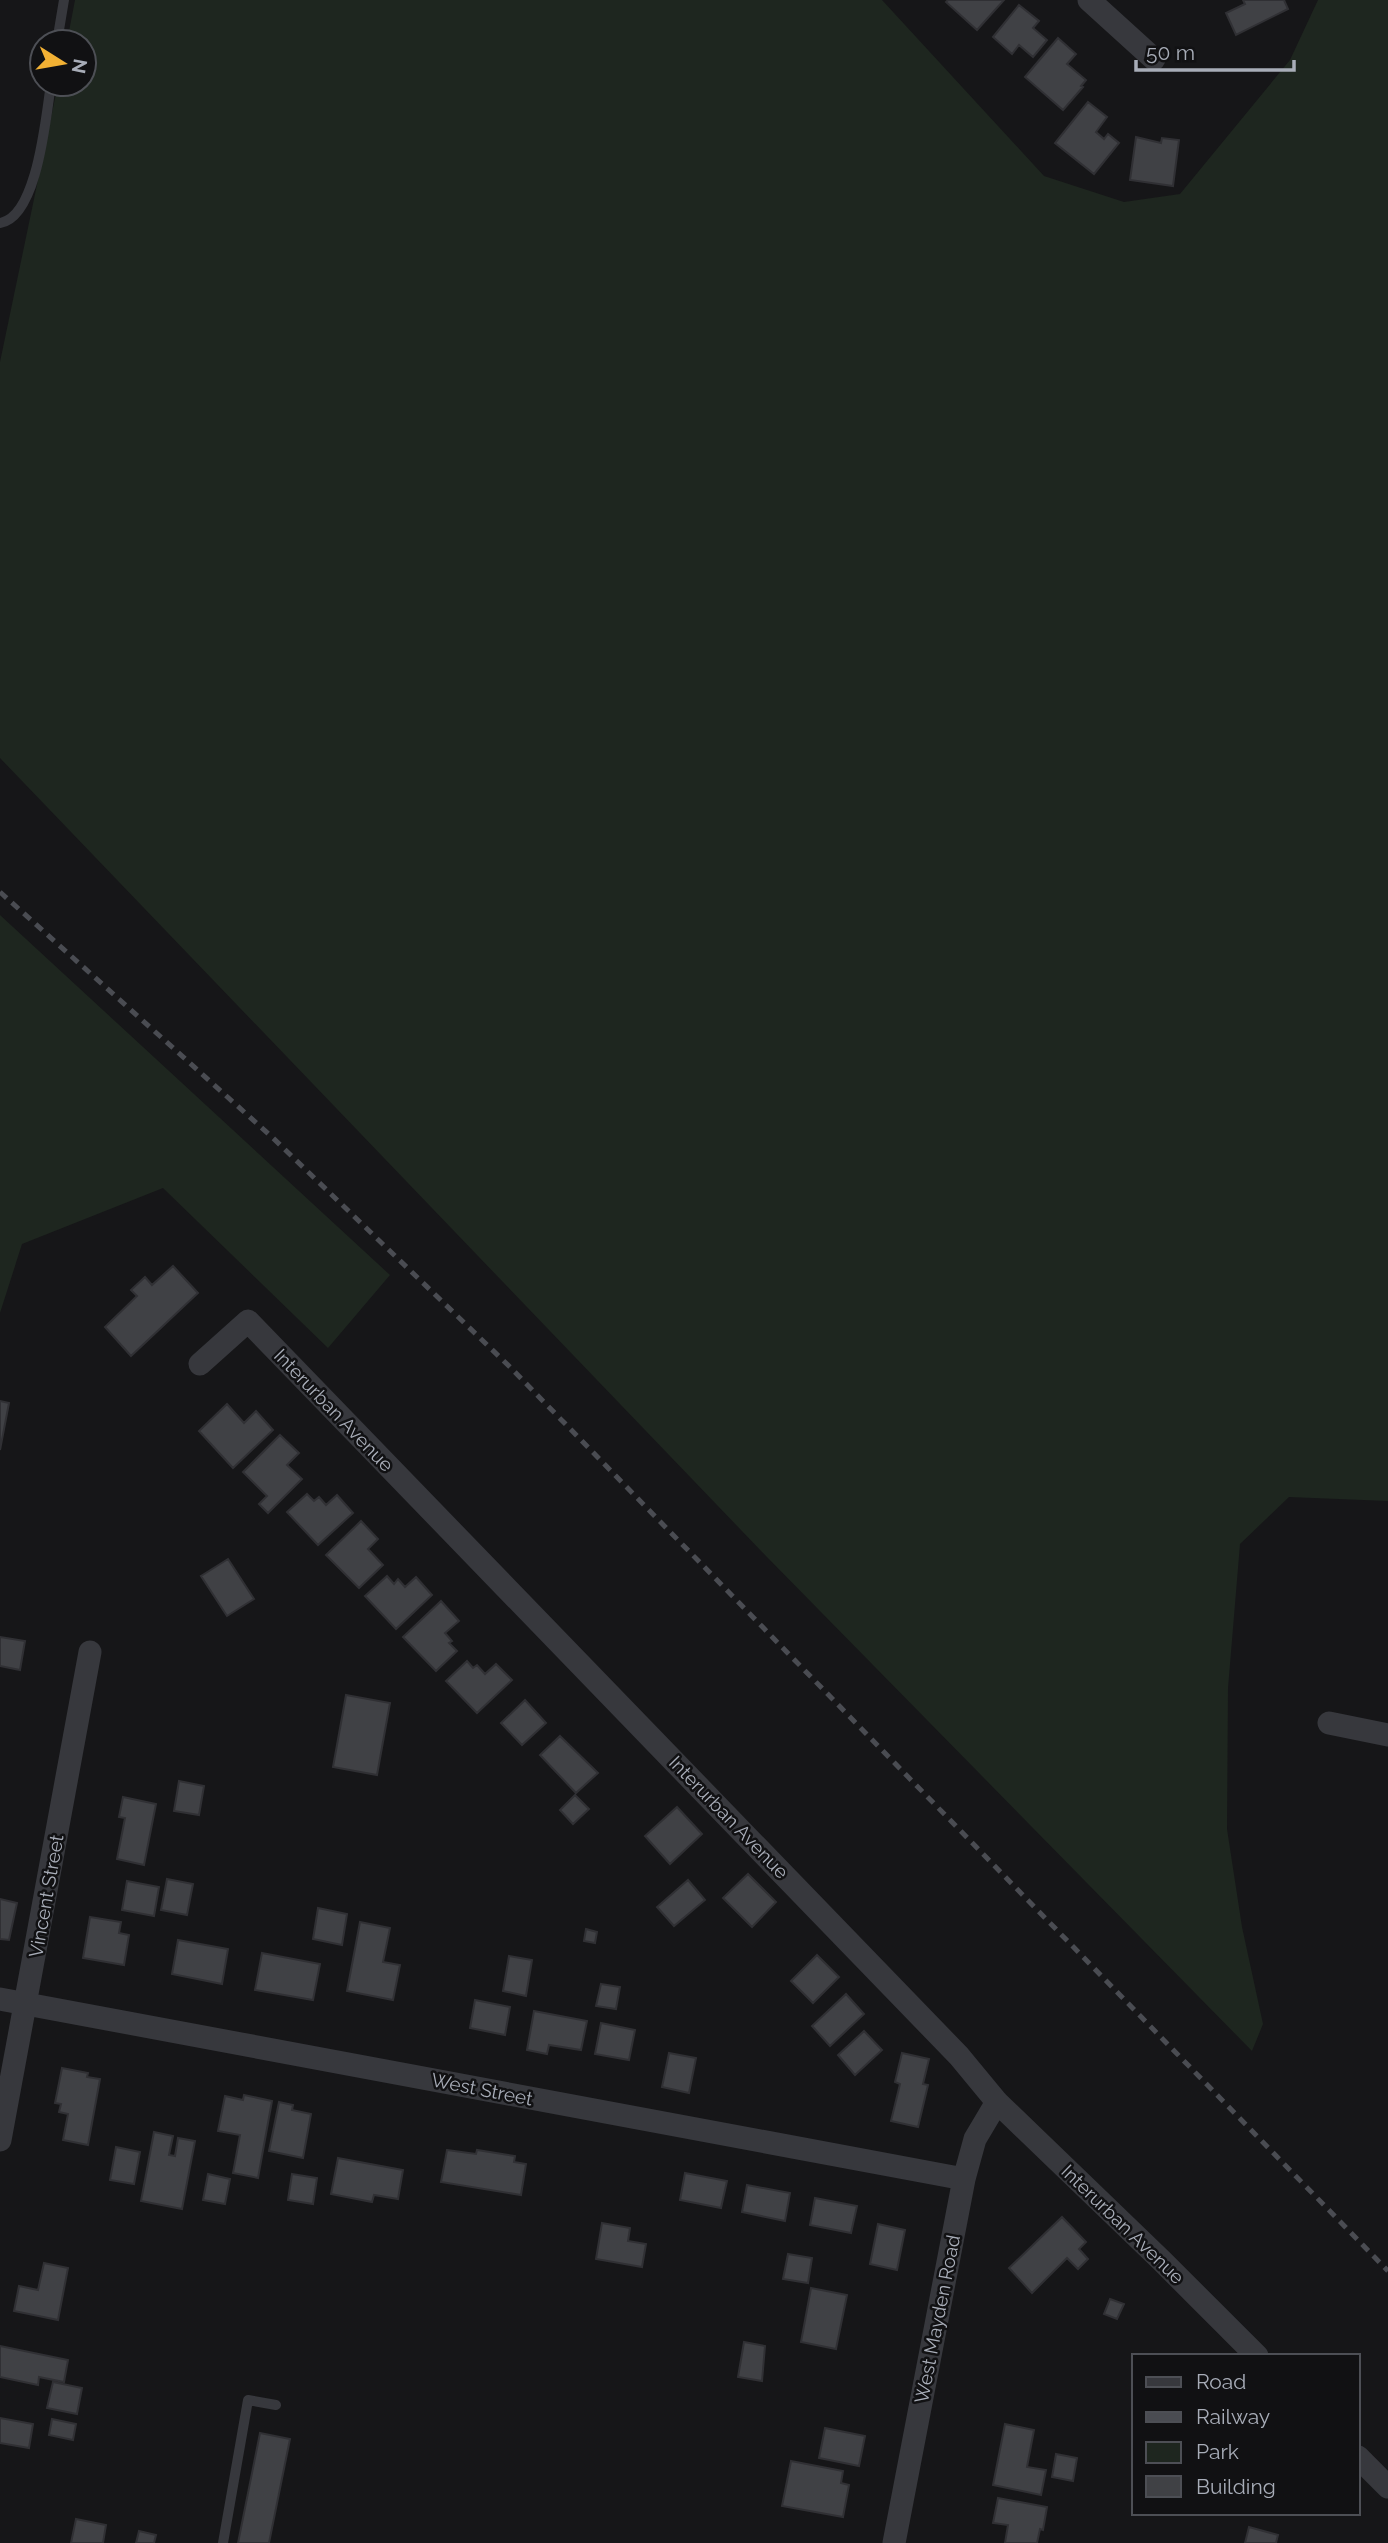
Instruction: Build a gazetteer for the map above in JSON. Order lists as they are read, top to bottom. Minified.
{"streets":{"street":["Interurban Avenue","Vincent Street","West Street","West Mayden Road"]},"crossings":[["Interurban Avenue","West Mayden Road"],["Vincent Street","West Street"],["West Street","West Mayden Road"]],"legend":["Road","Railway","Park","Building"],"scale_bar":"50 m","north":"right"}
